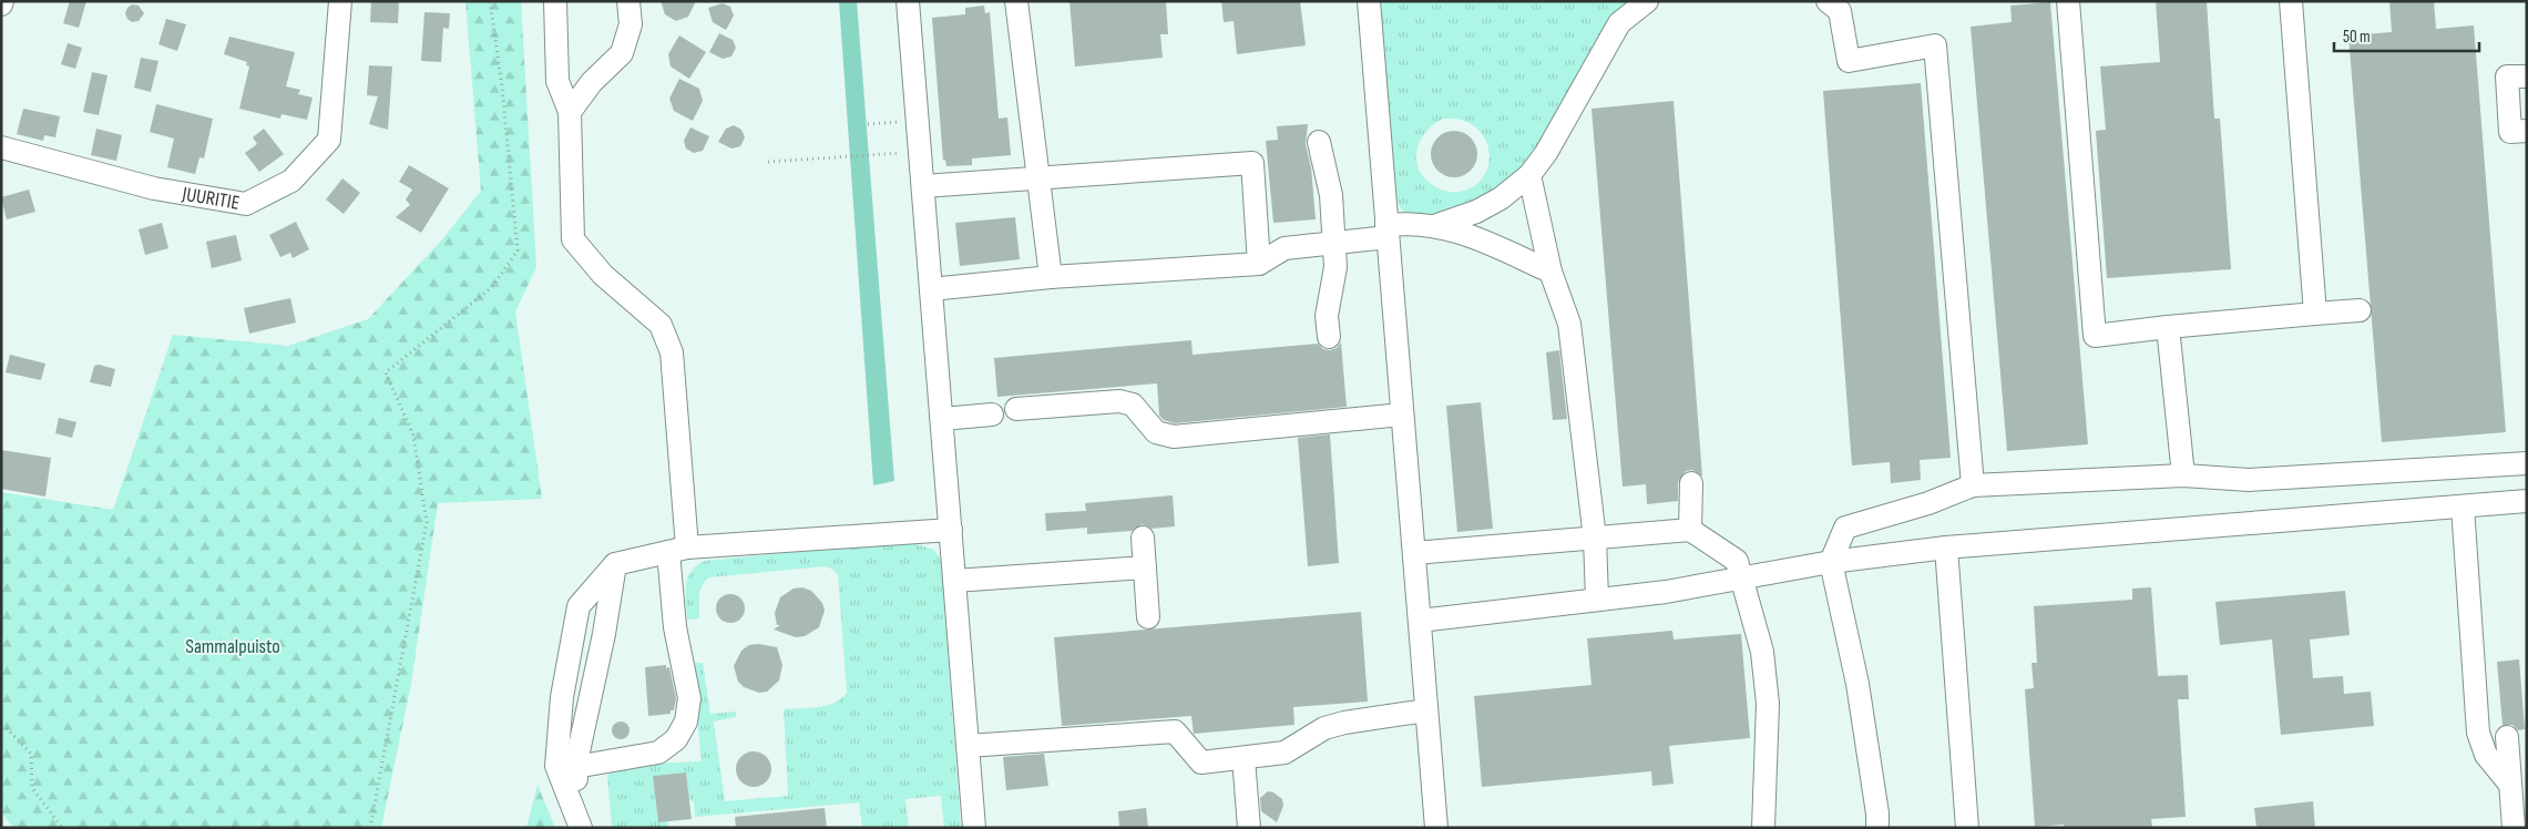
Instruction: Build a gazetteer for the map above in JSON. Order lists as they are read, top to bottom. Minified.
{"streets":{"street":["JUURITIE"]},"parks":["Sammalpuisto"],"scale_bar":"50 m"}
